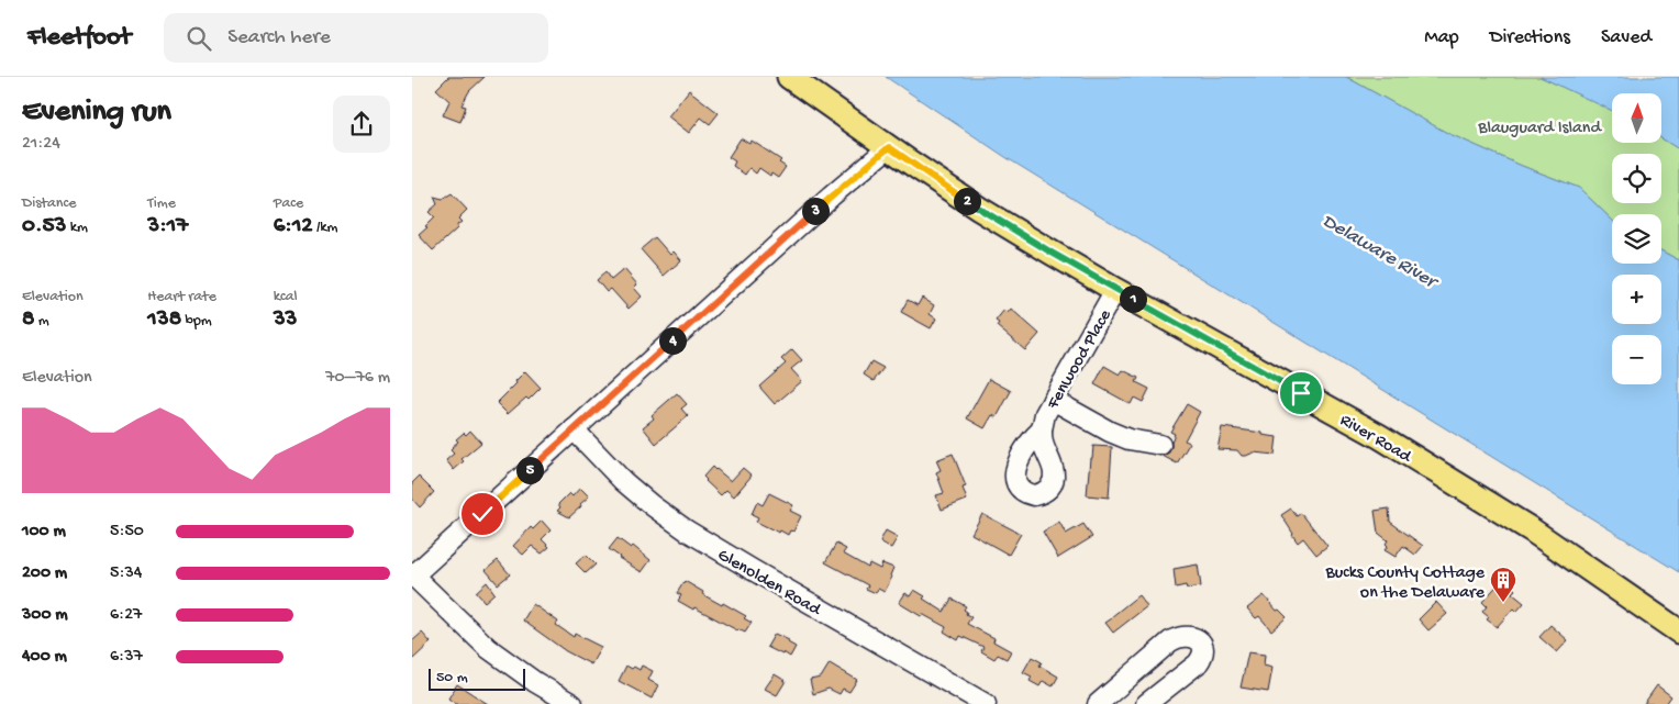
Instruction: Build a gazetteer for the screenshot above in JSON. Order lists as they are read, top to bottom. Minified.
{"streets":{"main road":["River Road"],"street":["Fenwood Place","Glenolden Road"]},"crossings":[["Fenwood Place","River Road"]],"water":["Delaware River"],"parks":["Blauguard Island"],"places":{"building":["Bucks County Cottage on the Delaware"]},"scale_bar":"50 m","north":"top","page":{"header":"Fleetfoot","search":"Search here","nav":["Map","Directions","Saved"],"heading":["Evening run","21:24"],"map_buttons":["+","−"],"stats":[["Distance","0.53 km"],["Time","3:17"],["Pace","6:12 /km"],["Elevation","8 m"],["Heart rate","138 bpm"],["kcal","33"]],"pins":["2","3","1","4","5"],"chart":["Elevation","70–76 m"],"list":[{"name":"100 m","note":"5:50"},{"name":"200 m","note":"5:34"},{"name":"300 m","note":"6:27"},{"name":"400 m","note":"6:37"}],"scale":"50 m"}}
